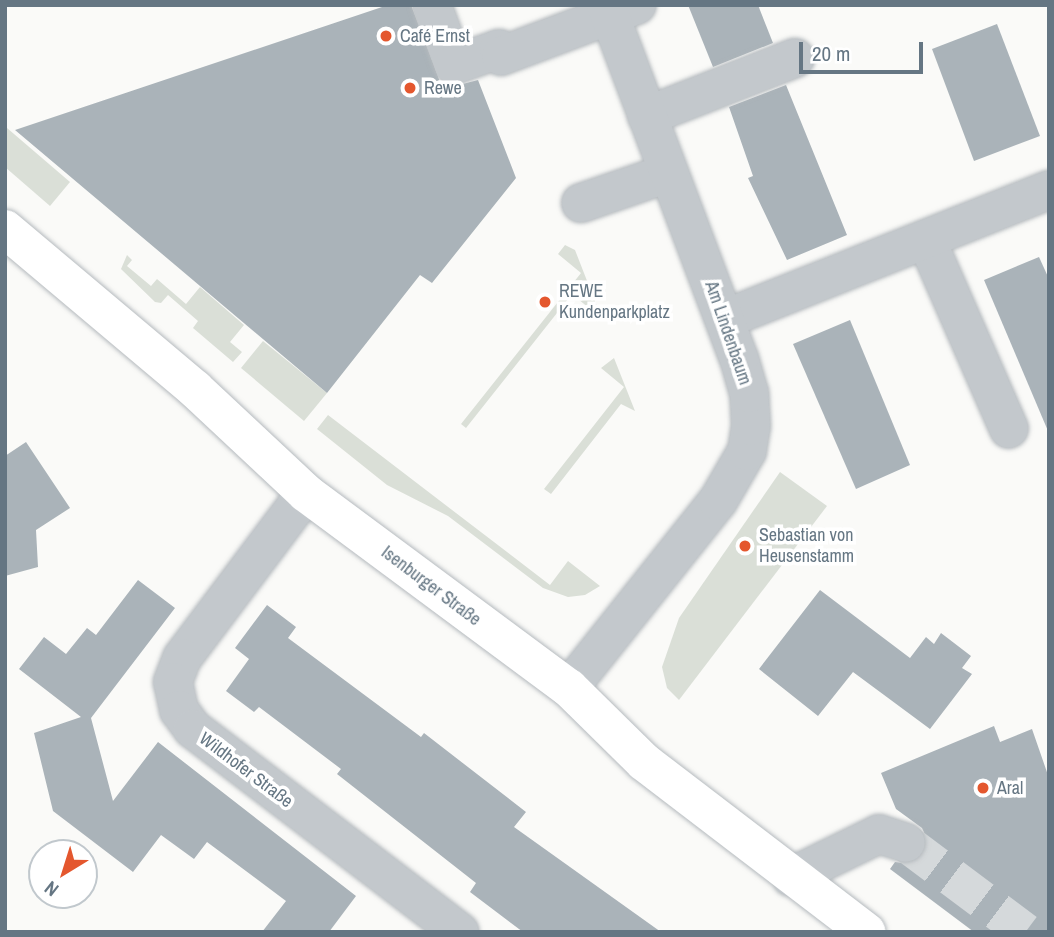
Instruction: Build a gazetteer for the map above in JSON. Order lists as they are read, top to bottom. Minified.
{"streets":{"main road":["Isenburger Straße"],"street":["Am Lindenbaum","Wildhofer Straße"]},"crossings":[["Am Lindenbaum","Isenburger Straße"],["Isenburger Straße","Wildhofer Straße"]],"places":["Café Ernst","Rewe","REWE Kundenparkplatz","Sebastian von Heusenstamm","Aral"],"scale_bar":"20 m","north":"bottom left"}
